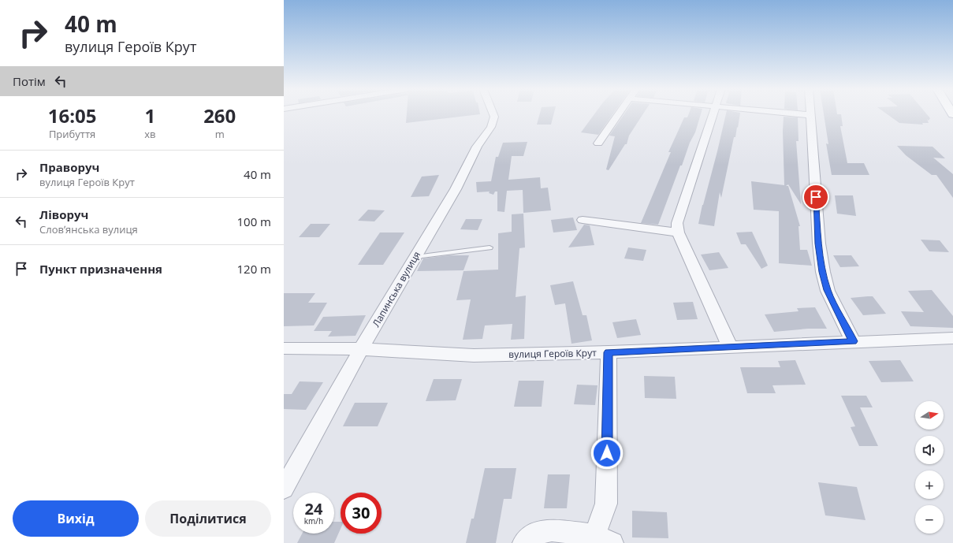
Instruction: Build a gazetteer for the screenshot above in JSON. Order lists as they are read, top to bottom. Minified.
{"streets":{"street":["Лапинська вулиця","вулиця Героїв Крут"]},"crossings":[["Лапинська вулиця","вулиця Героїв Крут"]],"north":"right","page":{"turn":["40 m","вулиця Героїв Крут"],"then":"Потім","eta":["16:05","Прибуття","1","хв","260","m"],"list":[{"name":"Праворуч","note":"вулиця Героїв Крут","value":"40 m"},{"name":"Ліворуч","note":"Словʼянська вулиця","value":"100 m"},{"name":"Пункт призначення","value":"120 m"}],"map_buttons":["+","−"],"speed":"24 km/h","limit":"30","buttons":["Вихід","Поділитися"]}}
